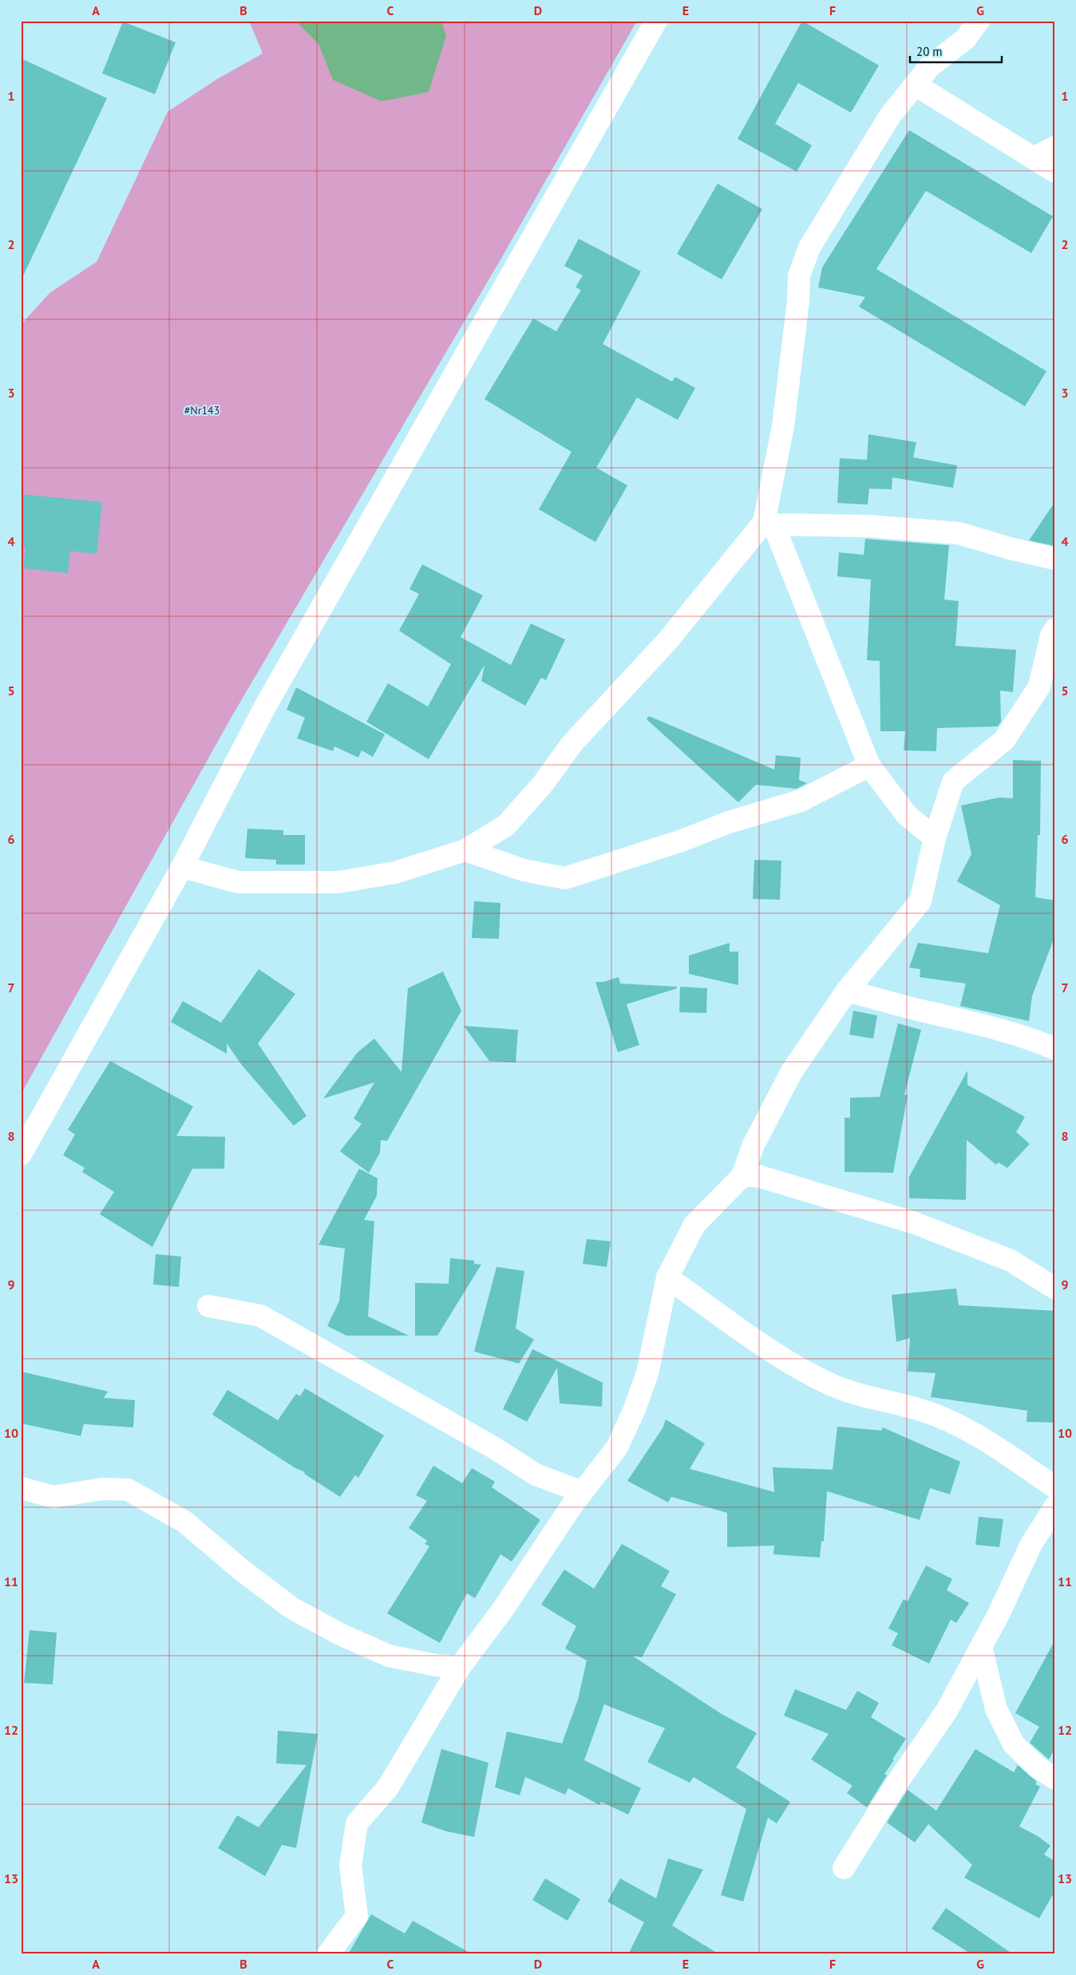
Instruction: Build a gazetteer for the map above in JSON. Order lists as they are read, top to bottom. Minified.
{"parks":["#Nr143"],"scale_bar":"20 m","grid":{"columns":["A","B","C","D","E","F","G"],"rows":["1","2","3","4","5","6","7","8","9","10","11","12","13"]}}
